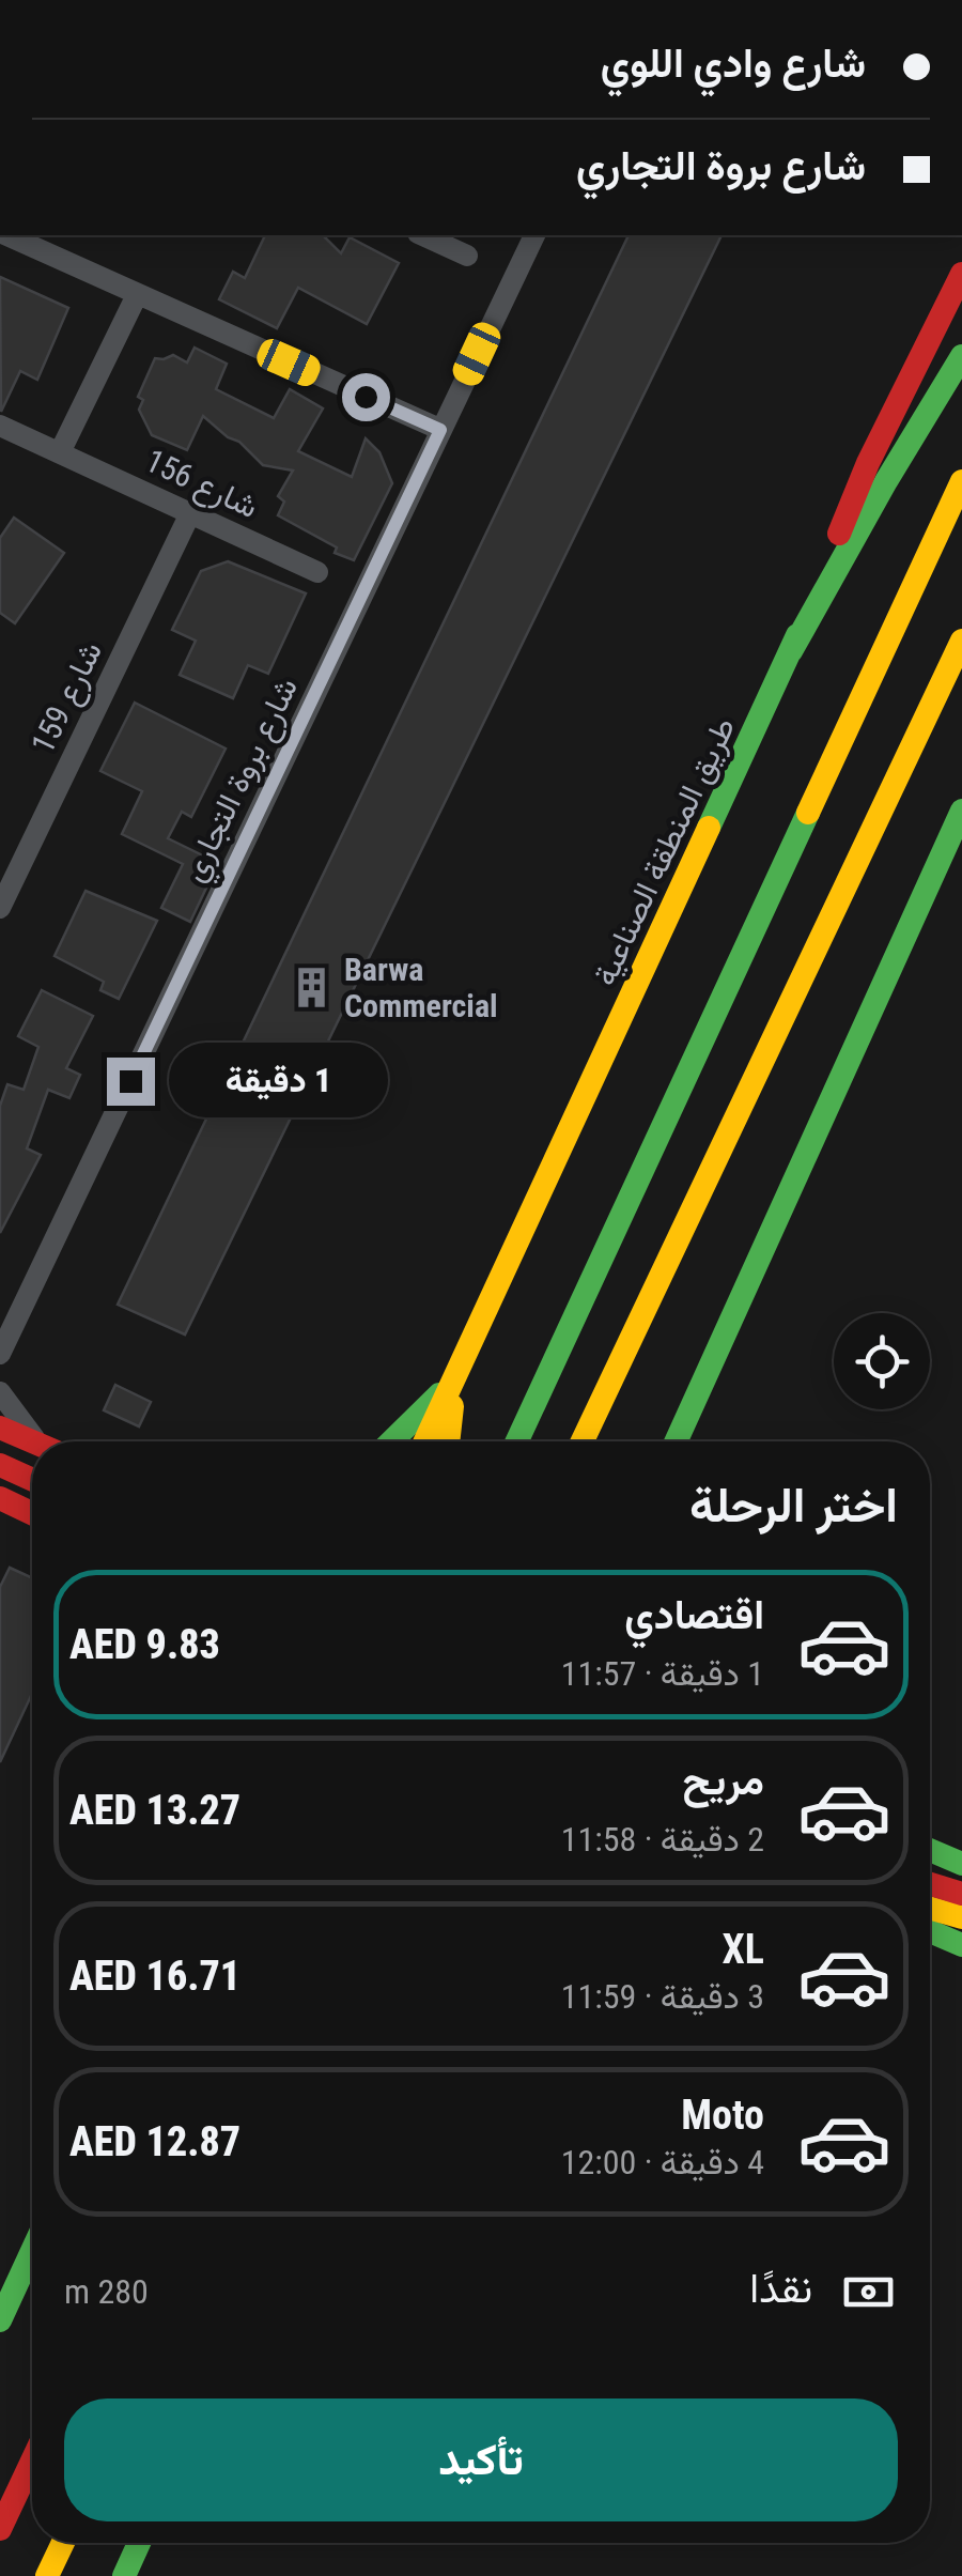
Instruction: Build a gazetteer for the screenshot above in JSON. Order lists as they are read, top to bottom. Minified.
{"streets":{"main road":["طريق المنطقة الصناعية"],"street":["شارع 156","شارع 159","شارع بروة التجاري"]},"crossings":[["شارع 156","شارع 159"]],"places":{"building":["Barwa Commercial"]},"page":{"banner":["شارع وادي اللوي","شارع بروة التجاري"],"bubble":"1 دقيقة","heading":"اختر الرحلة","list":[{"name":"اقتصادي","note":"1 دقيقة · 11:57","value":"AED 9.83"},{"name":"مريح","note":"2 دقيقة · 11:58","value":"AED 13.27"},{"name":"XL","note":"3 دقيقة · 11:59","value":"AED 16.71"},{"name":"Moto","note":"4 دقيقة · 12:00","value":"AED 12.87"}],"pay":["نقدًا","280 m"],"buttons":"تأكيد"}}
